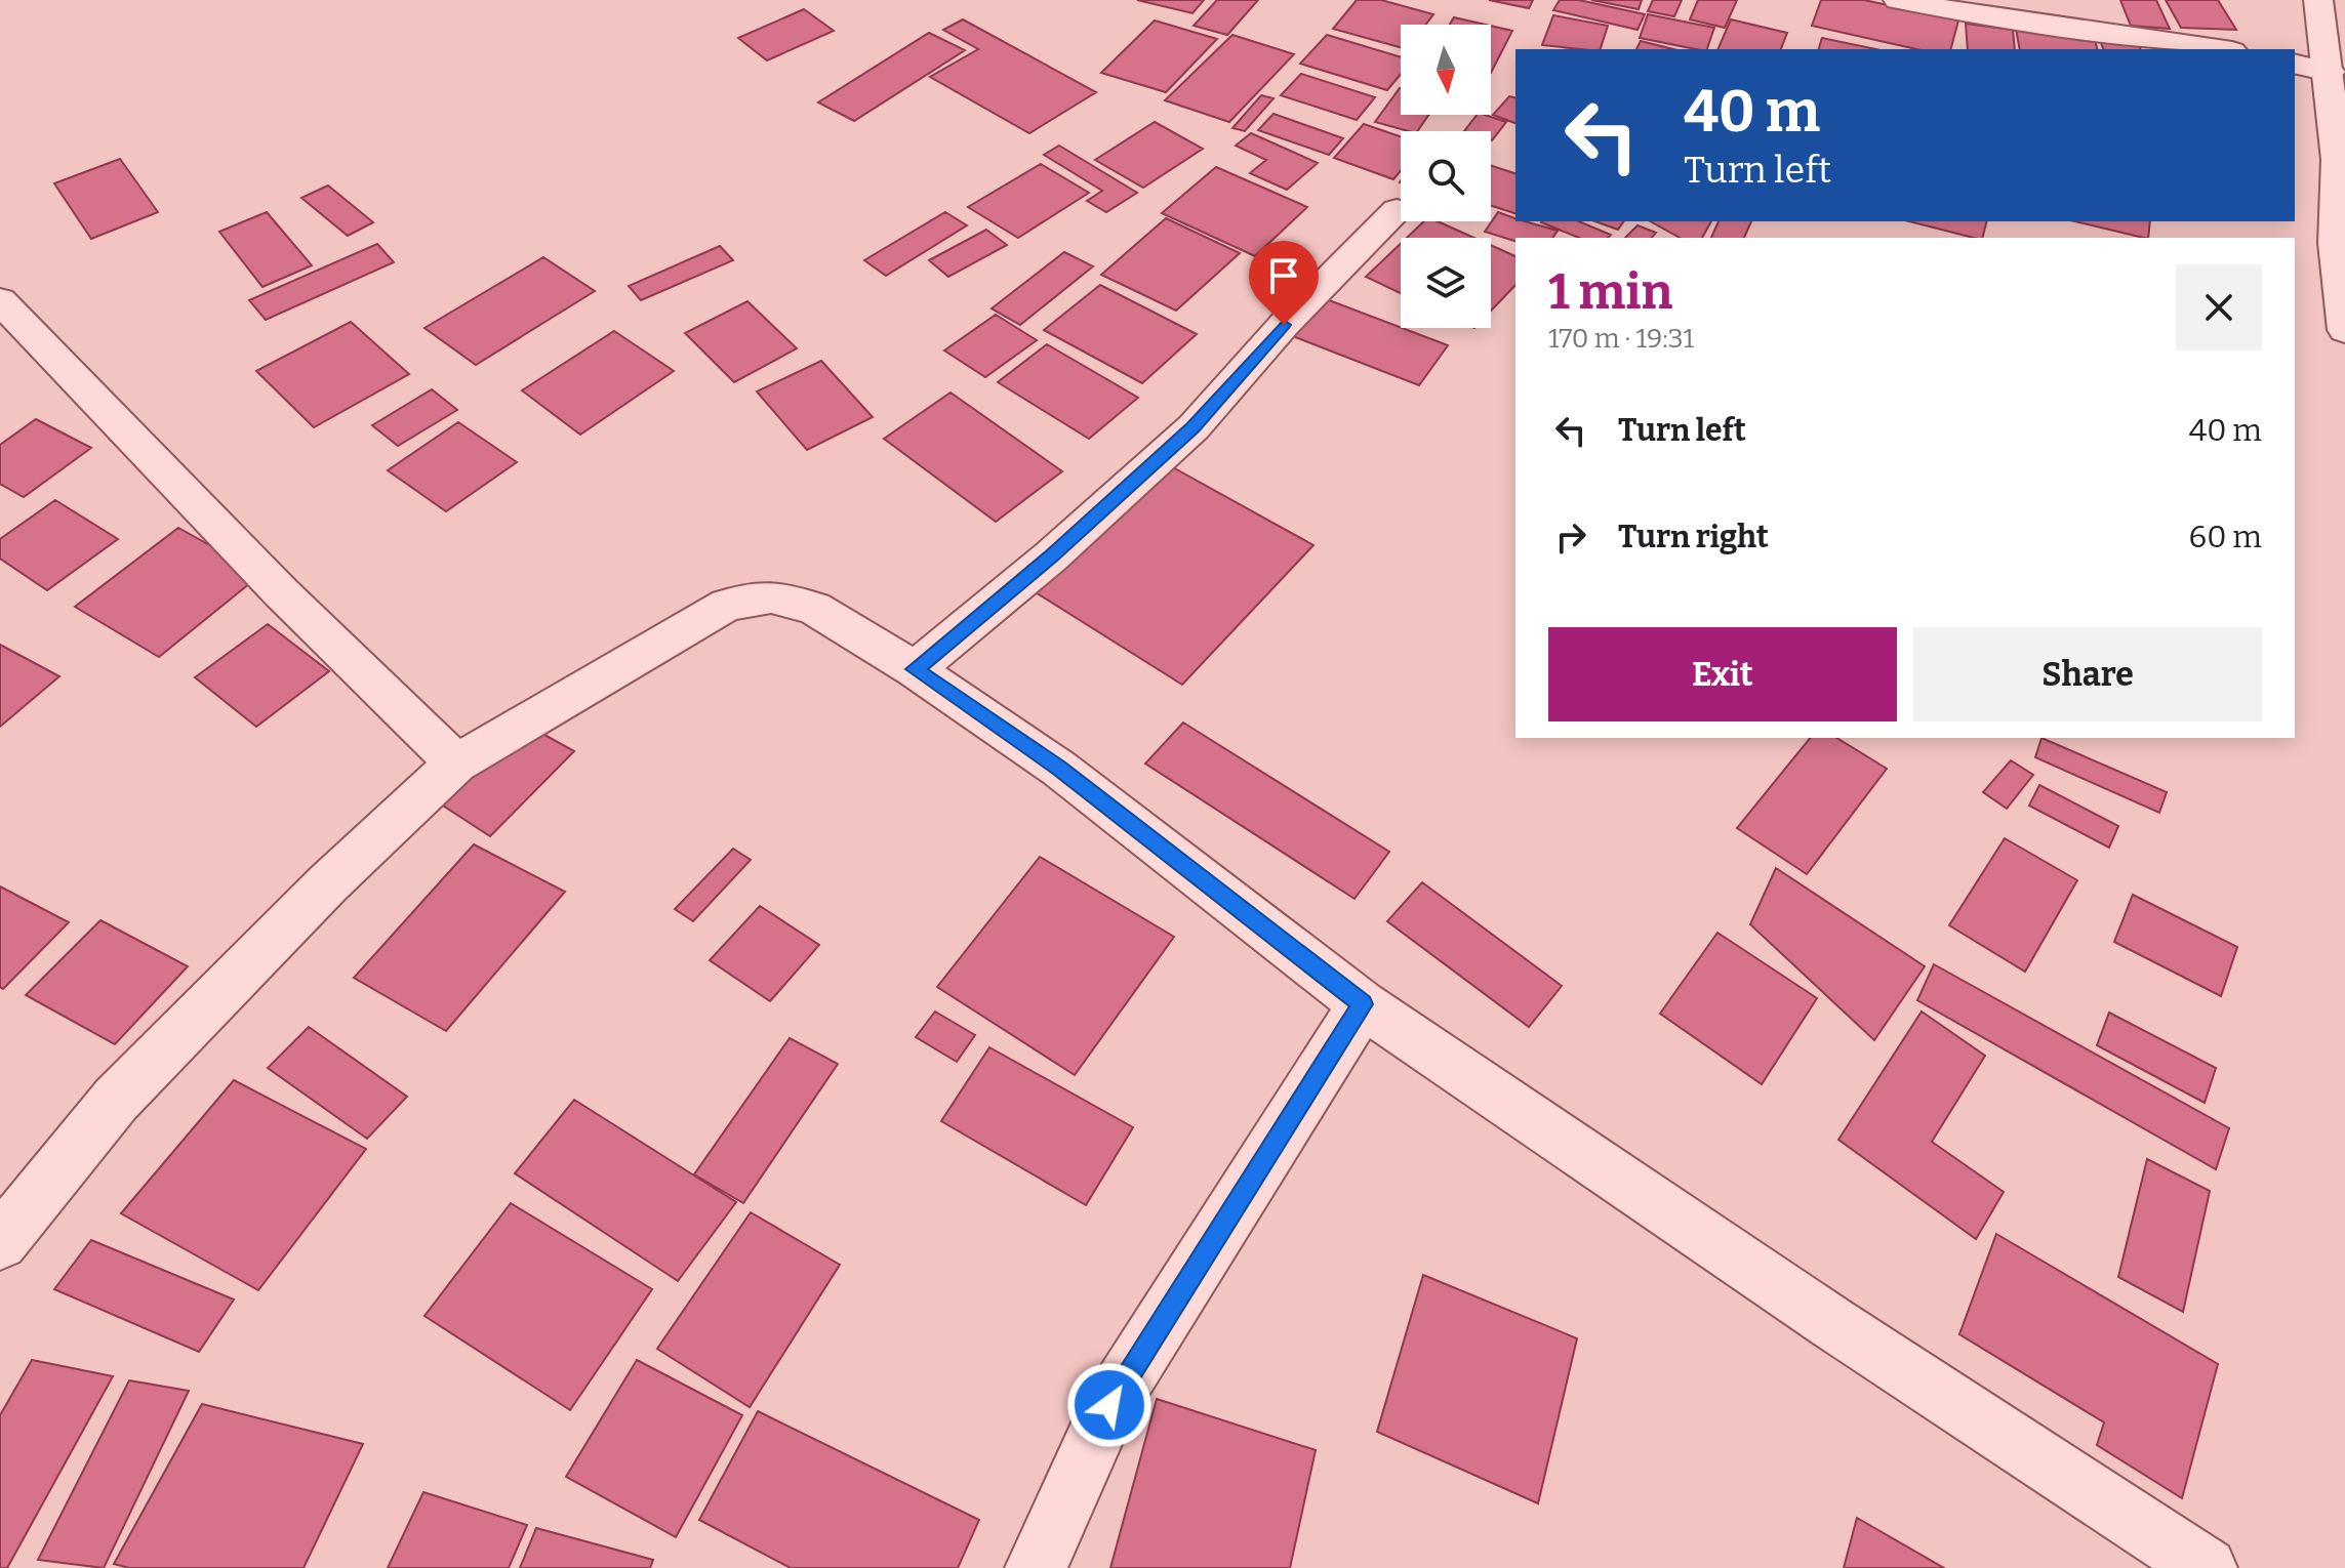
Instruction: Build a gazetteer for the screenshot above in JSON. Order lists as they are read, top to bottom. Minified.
{"north":"bottom","page":{"turn":["40 m","Turn left"],"heading":["1 min","170 m · 19:31"],"list":[{"name":"Turn left","value":"40 m"},{"name":"Turn right","value":"60 m"}],"buttons":["Exit","Share"]}}
